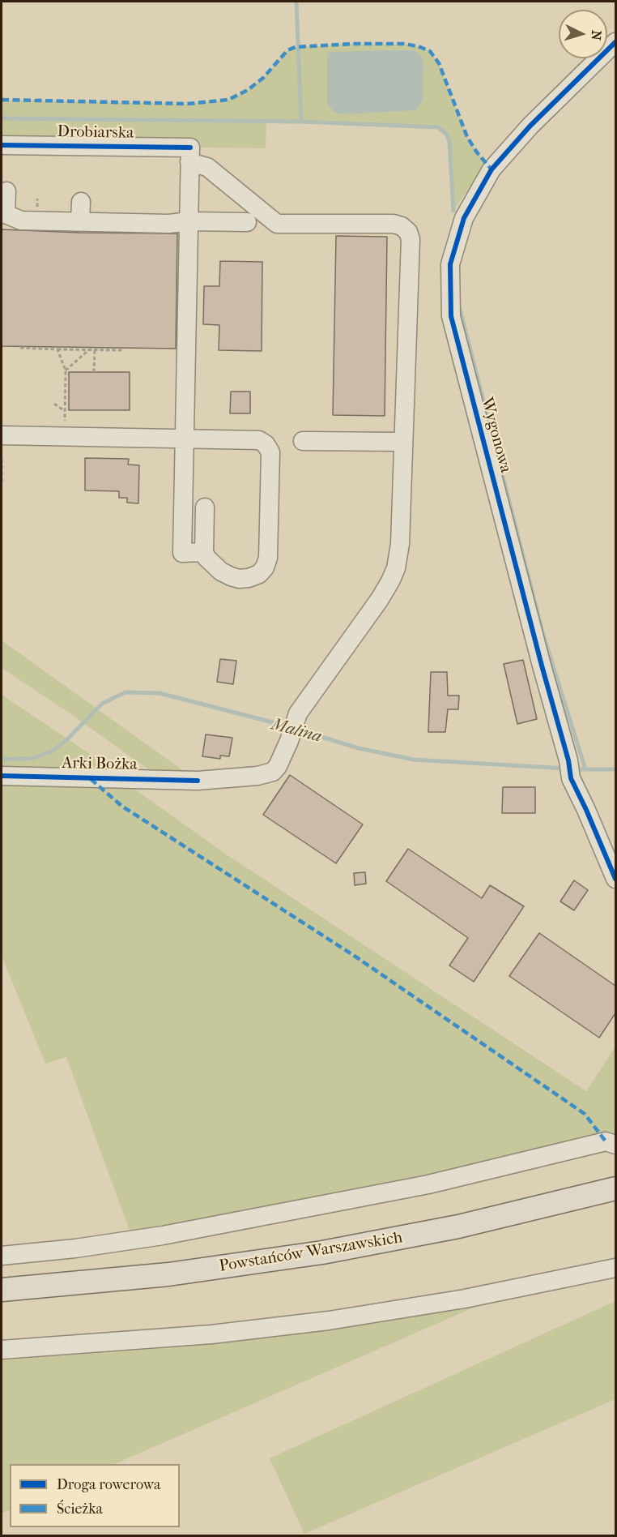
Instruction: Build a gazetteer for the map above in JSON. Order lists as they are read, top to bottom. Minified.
{"streets":{"main road":["Powstańców Warszawskich"],"street":["Drobiarska","Wygonowa","Arki Bożka"]},"water":["Malina"],"legend":["Droga rowerowa","Ścieżka"],"north":"right"}
